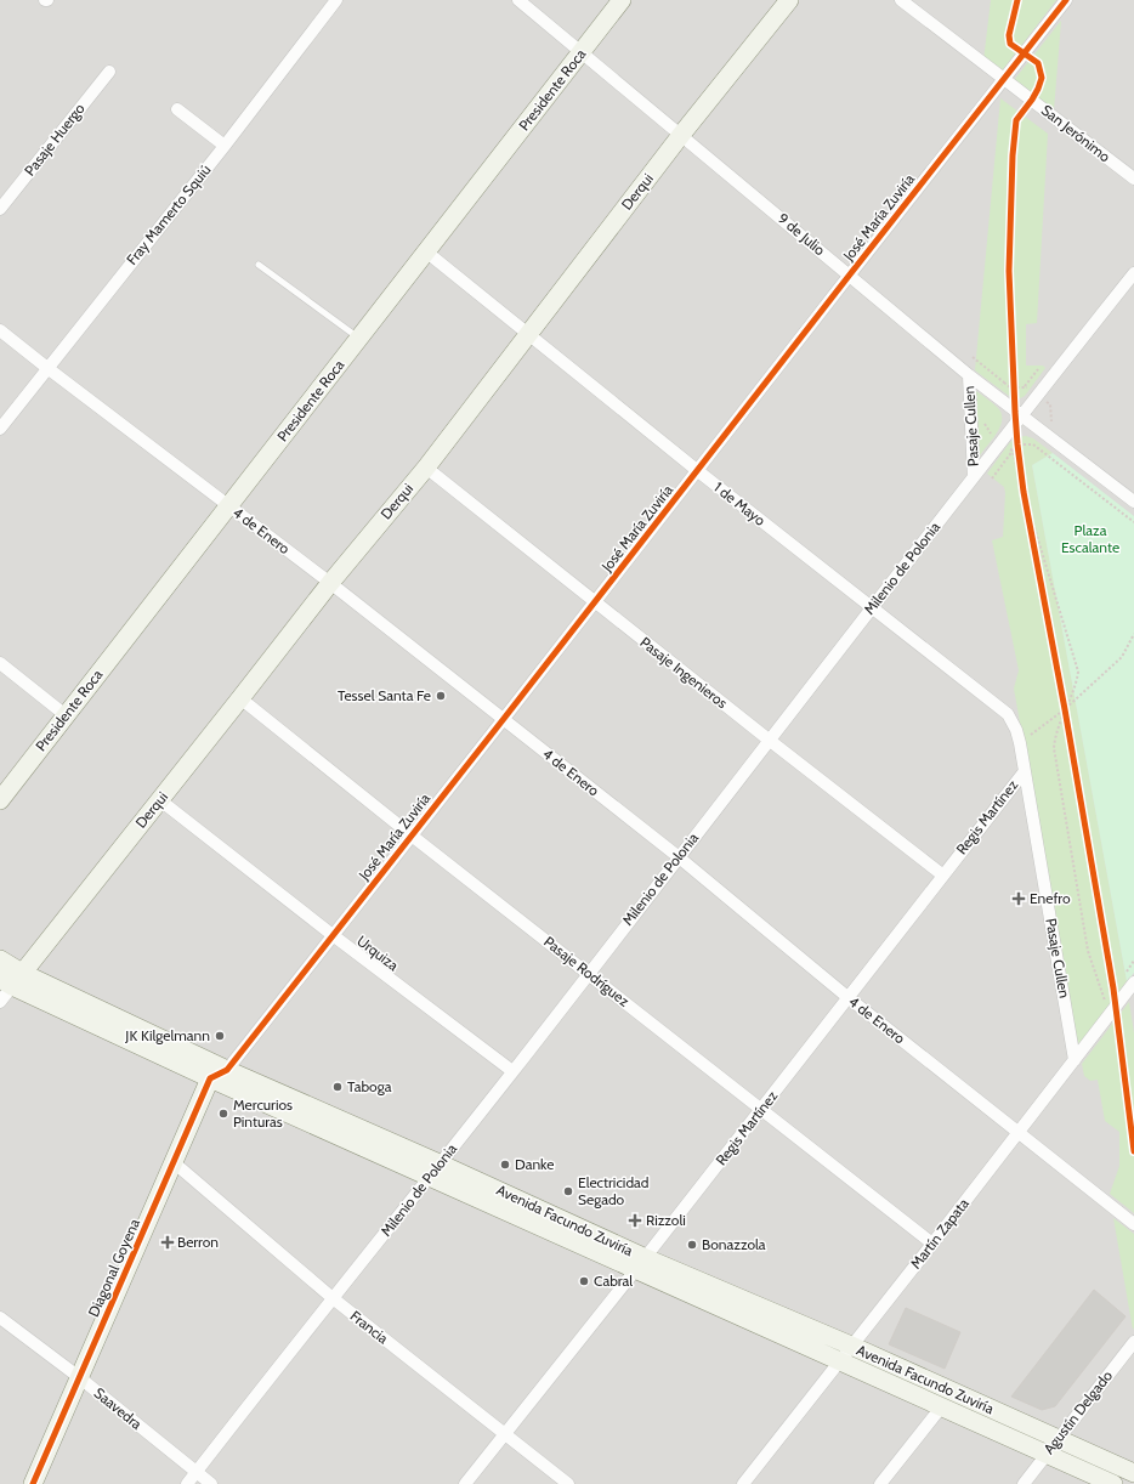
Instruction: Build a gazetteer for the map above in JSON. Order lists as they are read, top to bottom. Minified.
{"streets":{"street":["Presidente Roca","San Jerónimo","Pasaje Huergo","Derqui","Fray Mamerto Squiú","José María Zuviría","9 de Julio","Pasaje Cullen","1 de Mayo","4 de Enero","Milenio de Polonia","Pasaje Ingenieros","Regis Martínez","Urquiza","Pasaje Rodríguez","Avenida Facundo Zuviría","Martín Zapata","Diagonal Goyena","Francia","Saavedra","Agustín Delgado"]},"crossings":[["Presidente Roca","9 de Julio"],["Presidente Roca","1 de Mayo"],["Presidente Roca","4 de Enero"],["San Jerónimo","José María Zuviría"],["Derqui","9 de Julio"],["Derqui","1 de Mayo"],["Derqui","4 de Enero"],["Derqui","Pasaje Ingenieros"],["Derqui","Urquiza"],["Derqui","Pasaje Rodríguez"],["Derqui","Avenida Facundo Zuviría"],["Fray Mamerto Squiú","4 de Enero"],["José María Zuviría","9 de Julio"],["José María Zuviría","1 de Mayo"],["José María Zuviría","4 de Enero"],["José María Zuviría","Pasaje Ingenieros"],["José María Zuviría","Urquiza"],["José María Zuviría","Pasaje Rodríguez"],["José María Zuviría","Avenida Facundo Zuviría"],["9 de Julio","Pasaje Cullen"],["9 de Julio","Milenio de Polonia"],["Pasaje Cullen","1 de Mayo"],["Pasaje Cullen","Milenio de Polonia"],["Pasaje Cullen","Regis Martínez"],["Pasaje Cullen","Martín Zapata"],["1 de Mayo","Milenio de Polonia"],["1 de Mayo","Regis Martínez"],["4 de Enero","Milenio de Polonia"],["4 de Enero","Regis Martínez"],["4 de Enero","Martín Zapata"],["Milenio de Polonia","Pasaje Ingenieros"],["Milenio de Polonia","Urquiza"],["Milenio de Polonia","Pasaje Rodríguez"],["Milenio de Polonia","Avenida Facundo Zuviría"],["Milenio de Polonia","Francia"],["Milenio de Polonia","Saavedra"],["Pasaje Ingenieros","Regis Martínez"],["Regis Martínez","Pasaje Rodríguez"],["Regis Martínez","Avenida Facundo Zuviría"],["Regis Martínez","Francia"],["Pasaje Rodríguez","Martín Zapata"],["Avenida Facundo Zuviría","Martín Zapata"],["Avenida Facundo Zuviría","Diagonal Goyena"],["Avenida Facundo Zuviría","Agustín Delgado"],["Diagonal Goyena","Francia"],["Diagonal Goyena","Saavedra"]],"parks":["Plaza Escalante"],"places":{"other":["Tessel Santa Fe","JK Kilgelmann","Taboga","Mercurios Pinturas","Danke","Electricidad Segado","Bonazzola","Cabral"],"health":["Enefro","Rizzoli","Berron"]}}
